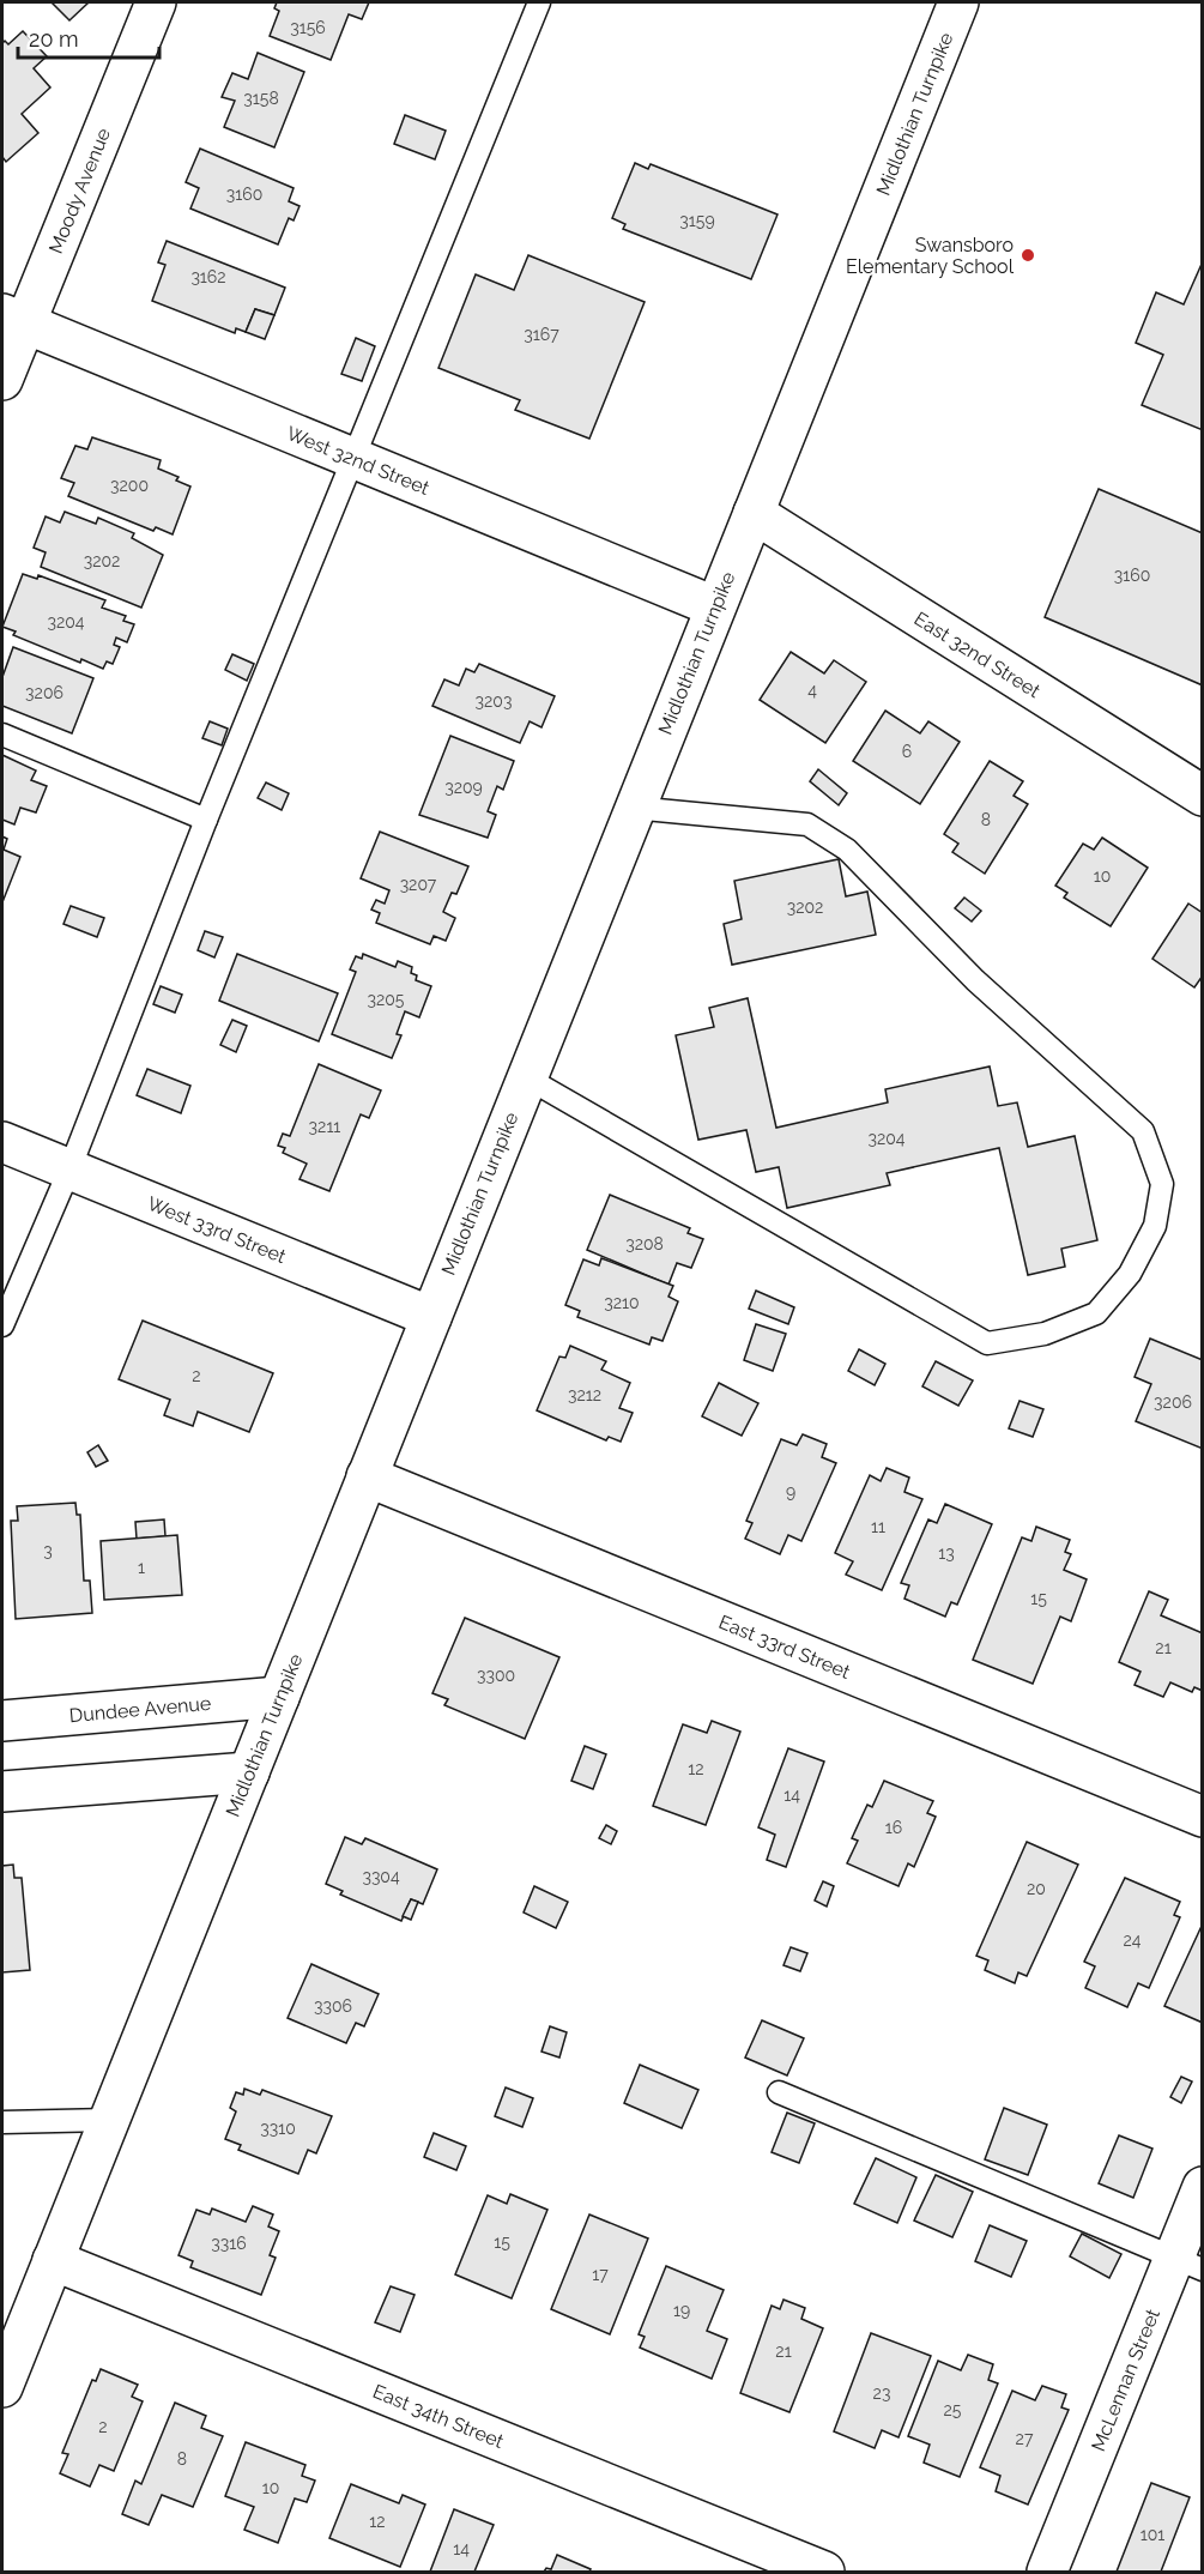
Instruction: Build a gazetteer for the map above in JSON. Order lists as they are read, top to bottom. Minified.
{"streets":{"street":["Midlothian Turnpike","Moody Avenue","West 32nd Street","East 32nd Street","West 33rd Street","East 33rd Street","Dundee Avenue","McLennan Street","East 34th Street"]},"crossings":[["Midlothian Turnpike","West 32nd Street"],["Midlothian Turnpike","East 32nd Street"],["Midlothian Turnpike","West 33rd Street"],["Midlothian Turnpike","East 33rd Street"],["Midlothian Turnpike","Dundee Avenue"],["Midlothian Turnpike","East 34th Street"],["Moody Avenue","West 32nd Street"]],"places":["Swansboro Elementary School"],"house_numbers":["3156","3158","3160","3159","3162","3167","3200","3202","3160","3204","4","3206","3203","6","3209","8","10","3207","3202","3205","3211","3204","3208","3210","2","3212","3206","9","11","3","13","1","15","21","3300","12","14","16","3304","20","24","3306","3310","15","3316","17","19","21","23","25","2","27","8","10","12","101","14"],"scale_bar":"20 m"}
